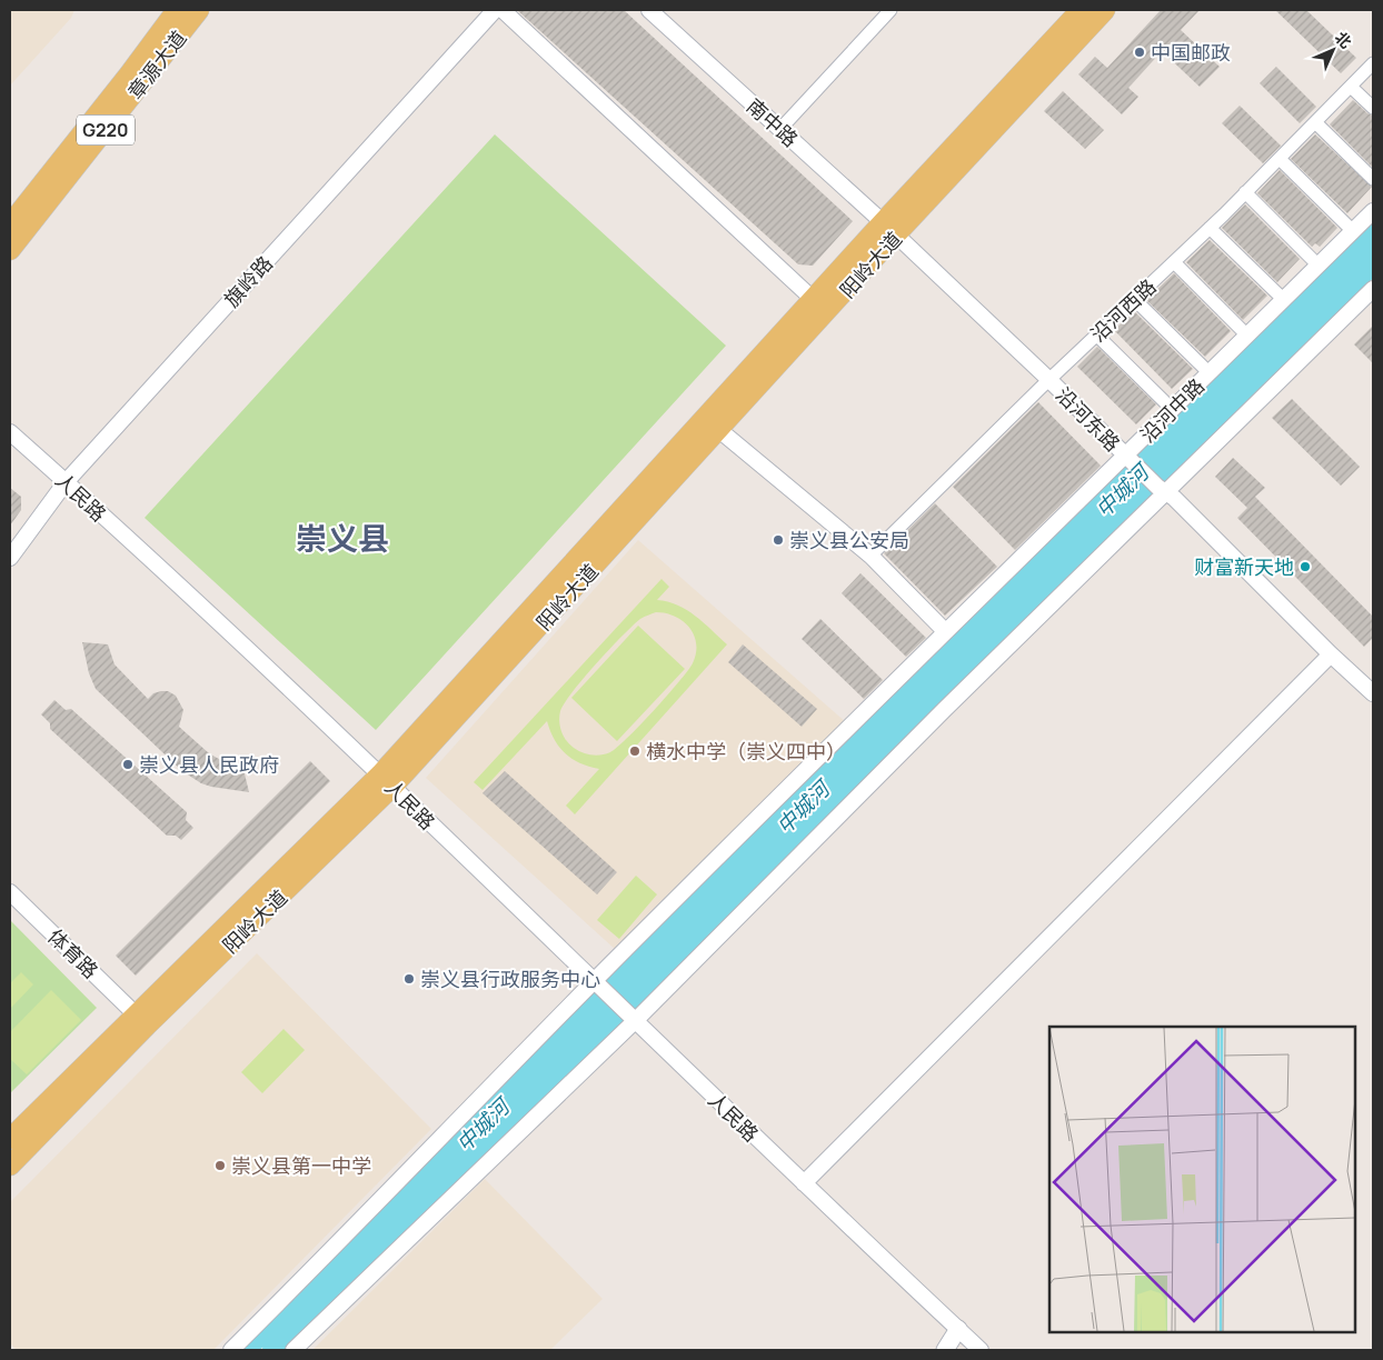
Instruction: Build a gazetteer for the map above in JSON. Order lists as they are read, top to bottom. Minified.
{"streets":{"main road":["章源大道","G220","阳岭大道"],"street":["南中路","旗岭路","沿河西路","沿河中路","沿河东路","人民路","体育路"]},"crossings":[["南中路","阳岭大道"],["南中路","沿河东路"],["阳岭大道","沿河东路"],["阳岭大道","人民路"],["阳岭大道","体育路"],["旗岭路","人民路"],["沿河西路","沿河东路"],["沿河中路","沿河东路"],["沿河中路","人民路"]],"districts":["崇义县"],"water":["中城河"],"places":["中国邮政","崇义县公安局","财富新天地","横水中学（崇义四中）","崇义县人民政府","崇义县行政服务中心","崇义县第一中学"],"north":"top right"}
